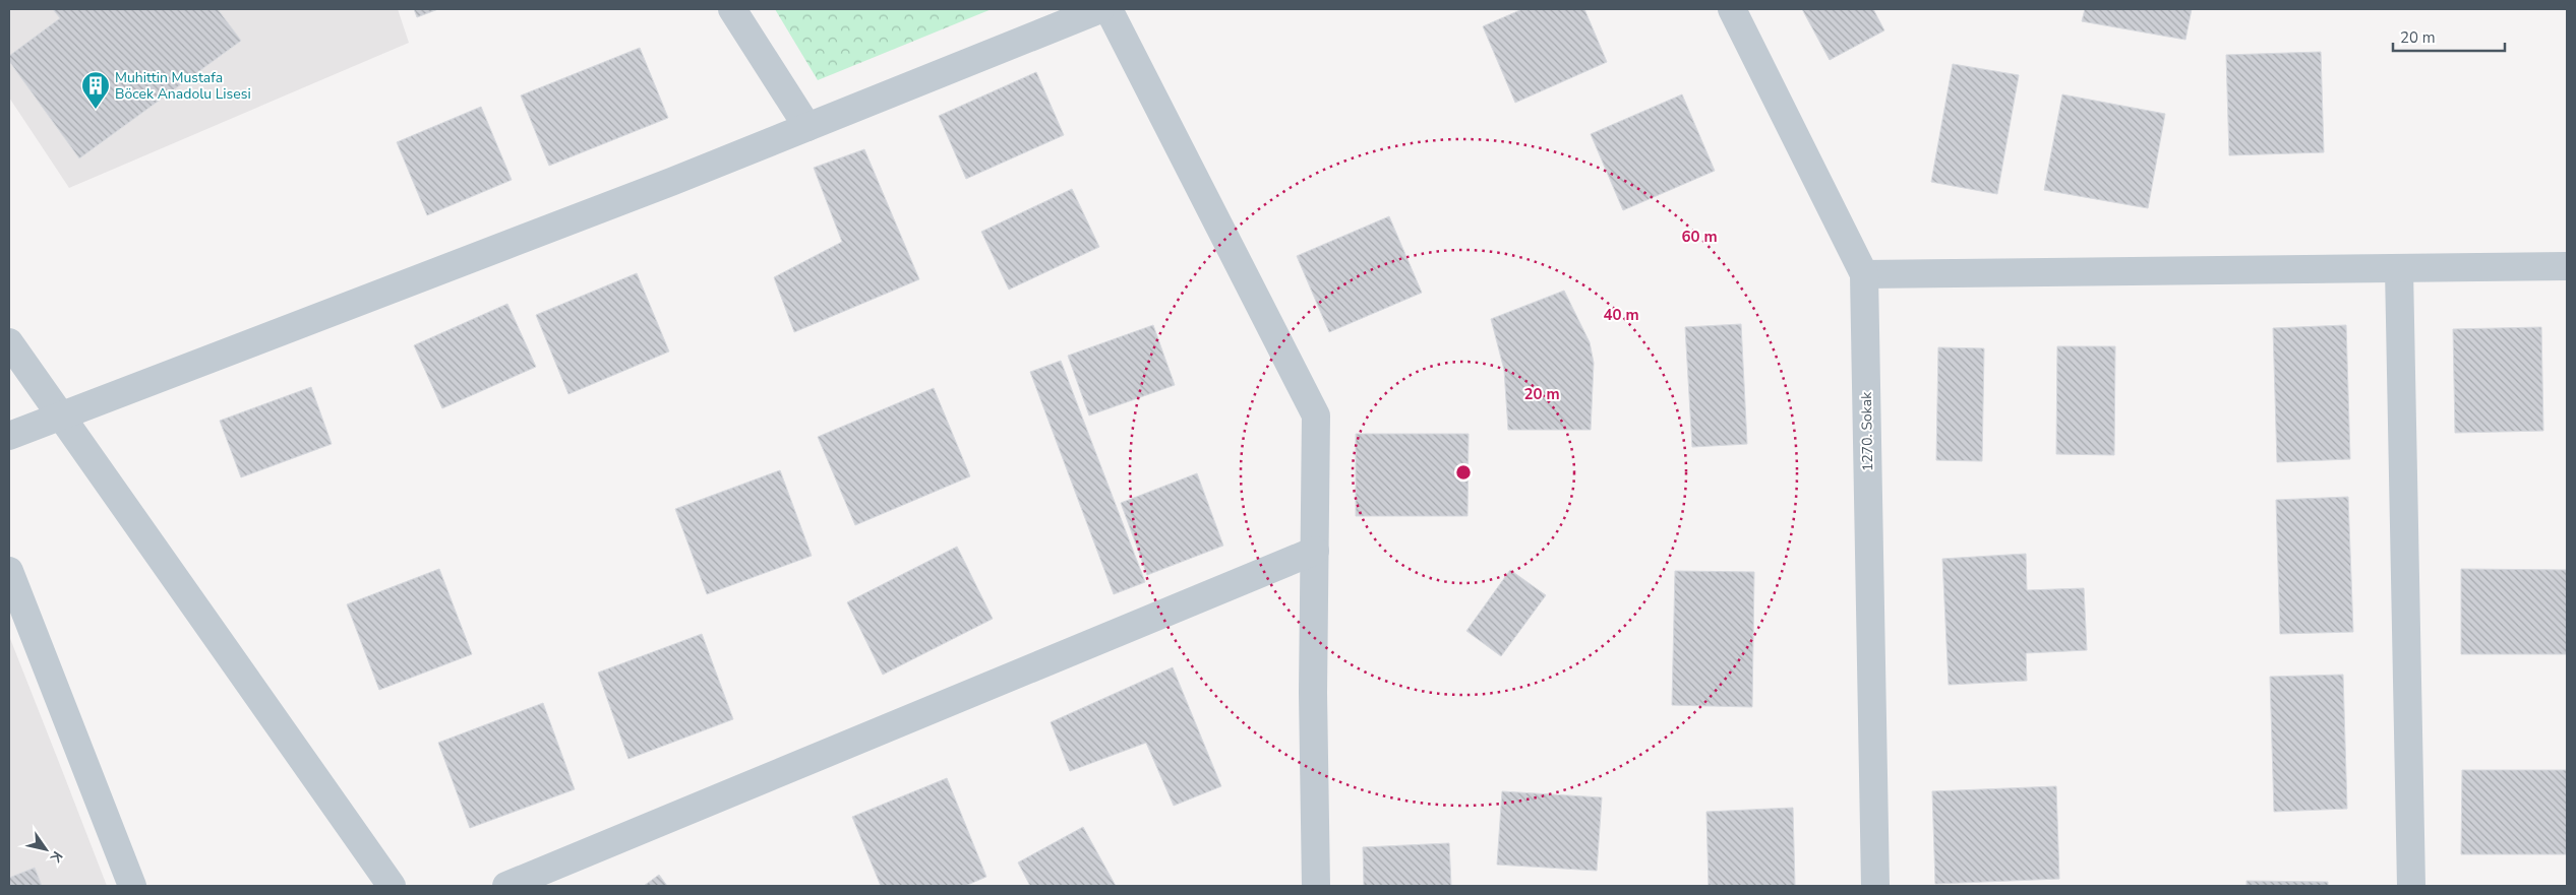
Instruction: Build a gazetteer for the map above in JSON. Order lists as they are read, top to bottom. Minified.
{"streets":{"street":["1270. Sokak"]},"places":{"building":["Muhittin Mustafa Böcek Anadolu Lisesi"]},"scale_bar":"20 m","north":"bottom right","rings":["60 m","40 m","20 m"]}
